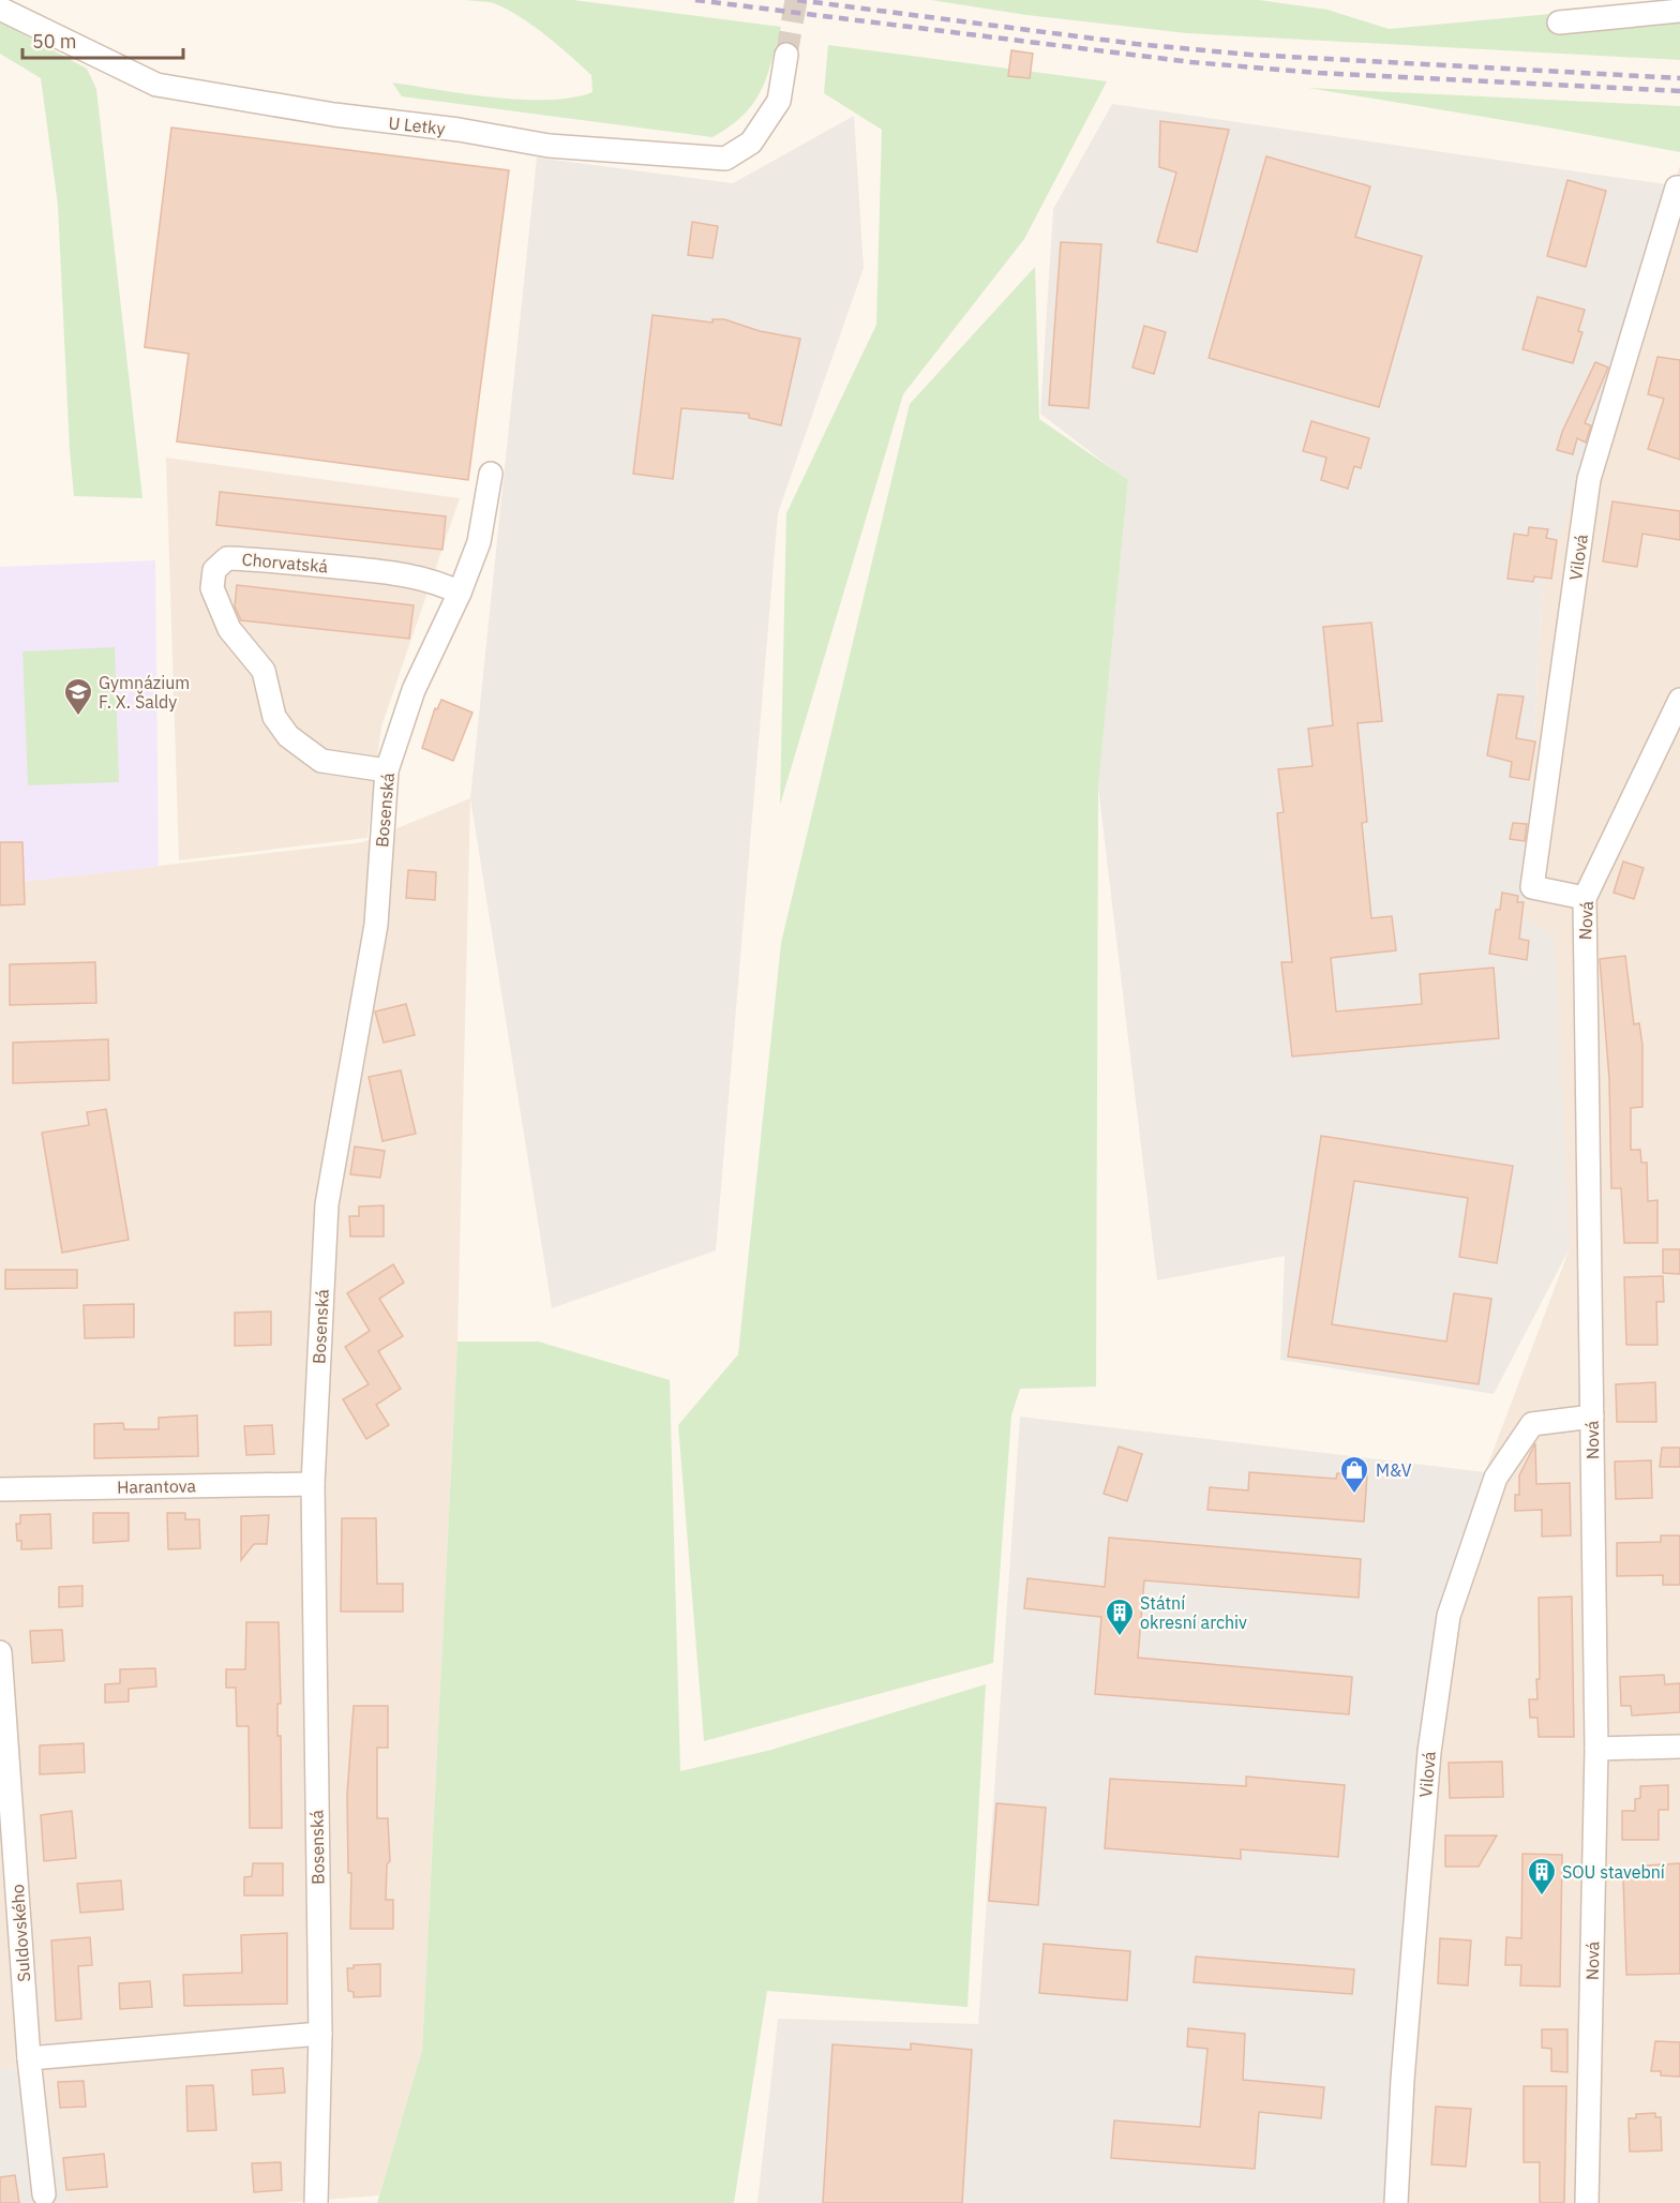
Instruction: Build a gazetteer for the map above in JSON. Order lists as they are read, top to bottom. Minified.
{"streets":{"street":["U Letky","Vilová","Chorvatská","Bosenská","Nová","Harantova","Suldovského"]},"crossings":[["Vilová","Nová"],["Chorvatská","Bosenská"],["Bosenská","Harantova"]],"places":{"school or university":["Gymnázium F. X. Šaldy"],"shop":["M&V"],"building":["Státní okresní archiv","SOU stavební"]},"scale_bar":"50 m"}
